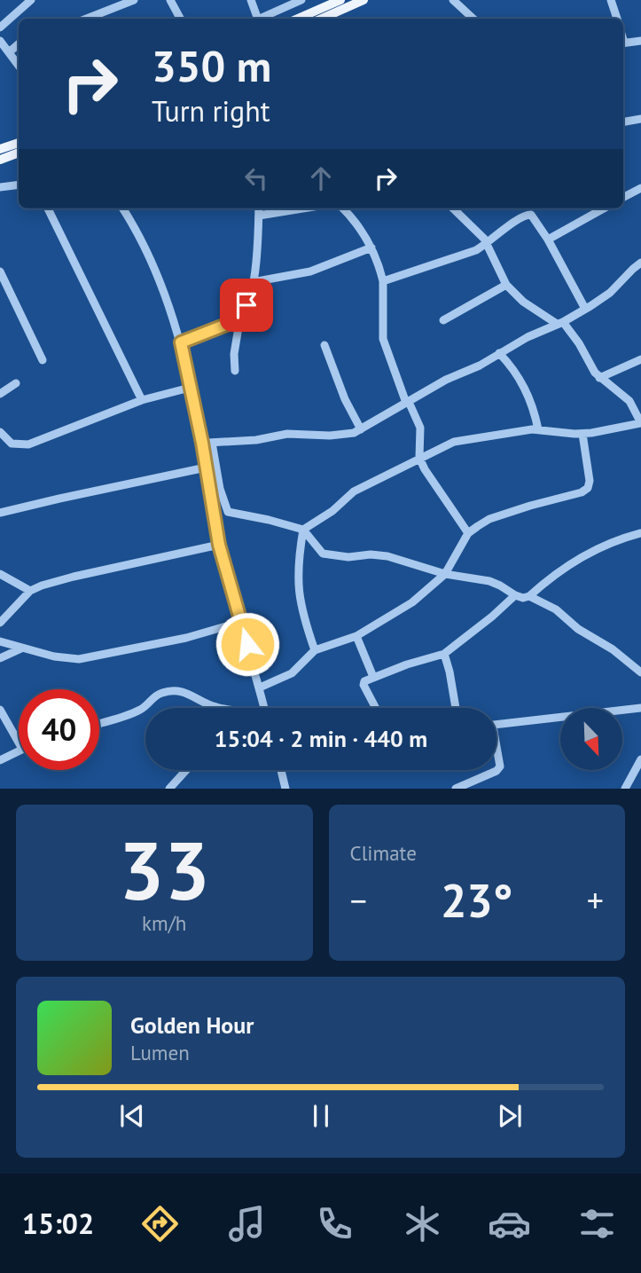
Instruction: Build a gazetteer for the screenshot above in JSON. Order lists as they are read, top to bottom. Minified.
{"north":"bottom right","page":{"turn":["350 m","Turn right"],"limit":"40","trip":"15:04 · 2 min · 440 m","tile":[["33","km/h"],"Climate"],"heat":["−","23°","+"],"song":["Golden Hour","Lumen"],"tabs":"15:02"}}
